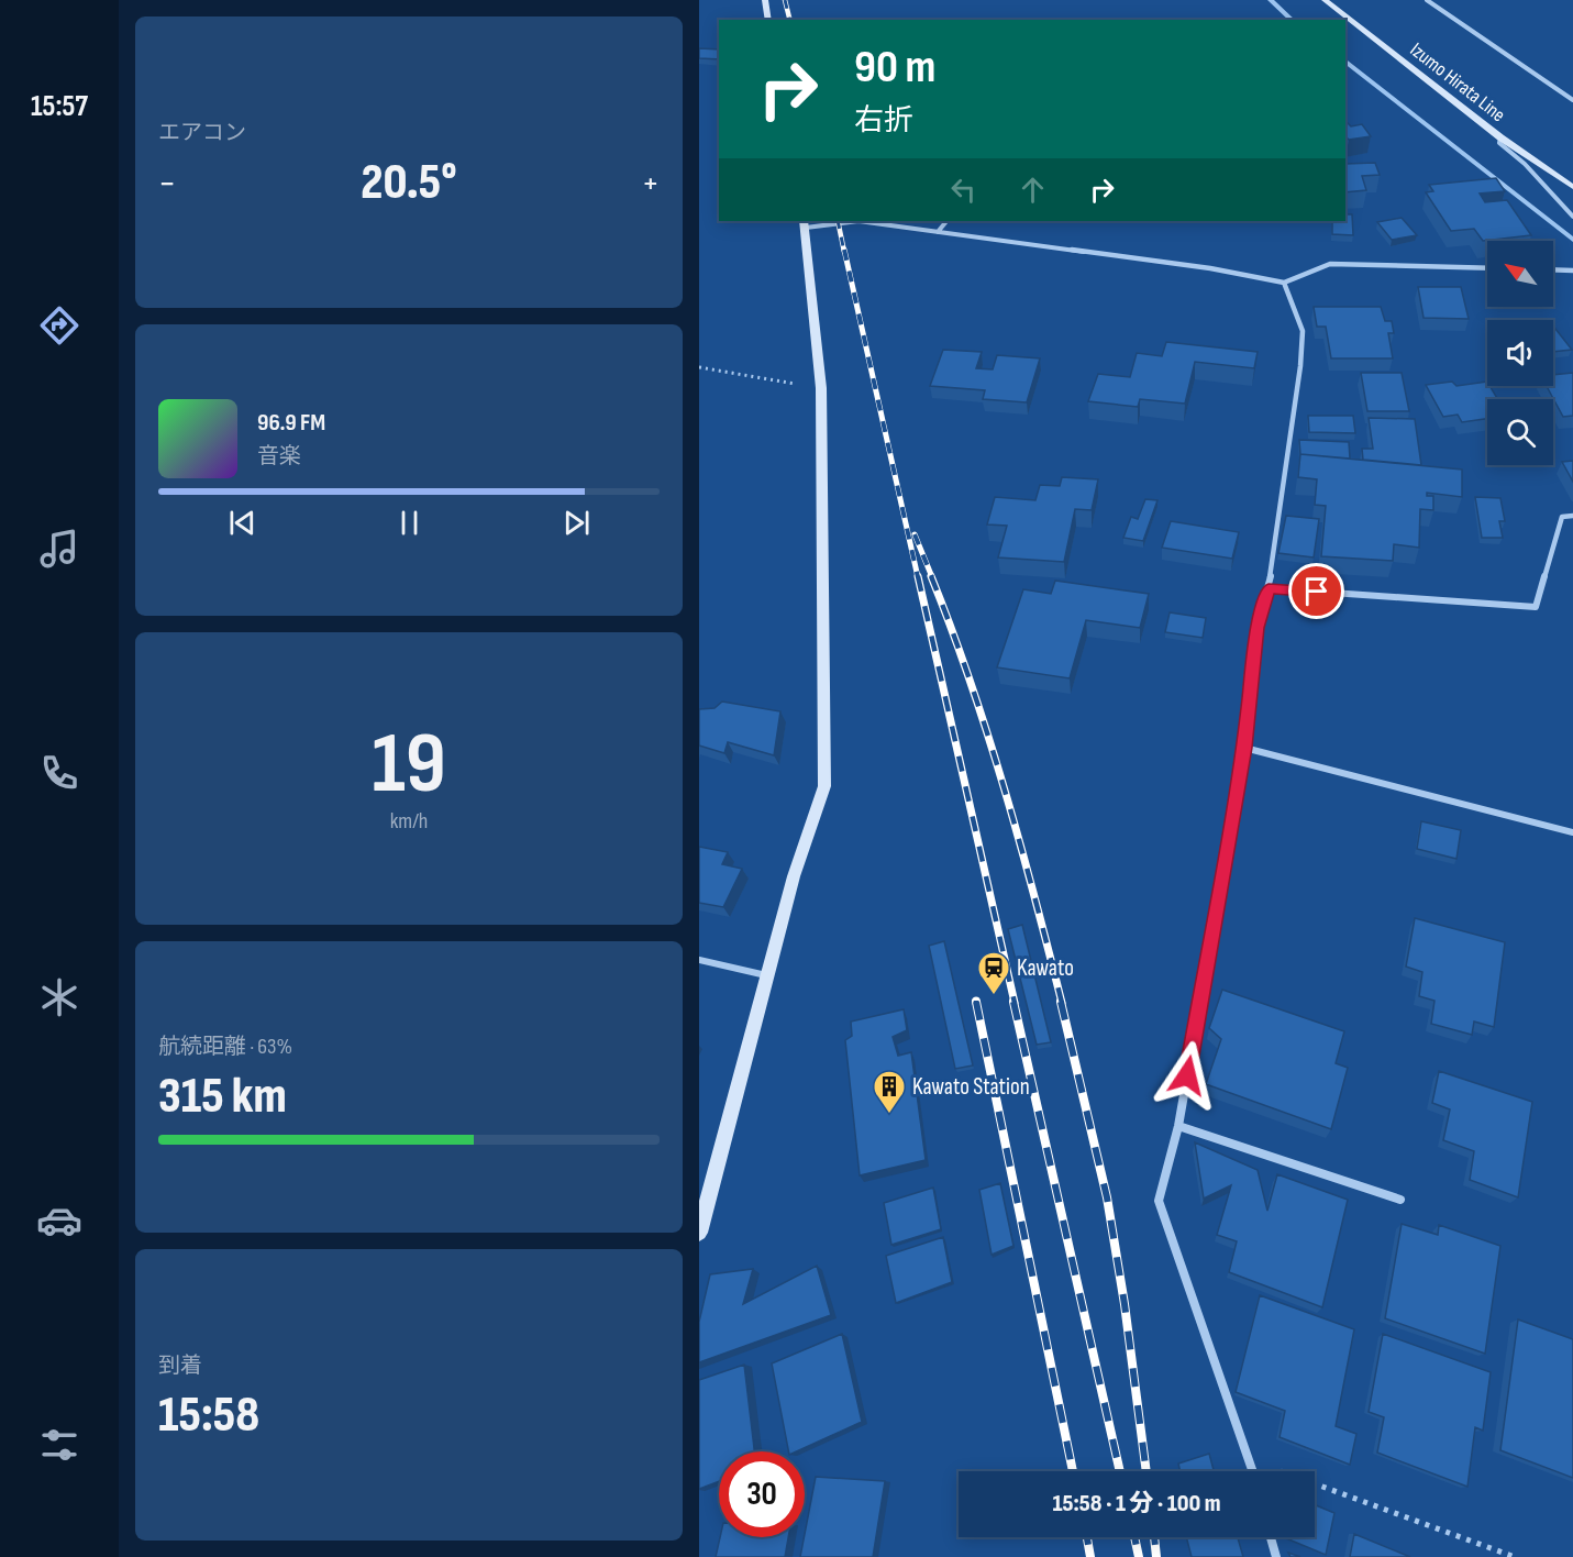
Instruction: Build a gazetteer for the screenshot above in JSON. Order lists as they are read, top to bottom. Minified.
{"streets":{"street":["Izumo Hirata Line"]},"places":{"station":["Kawato"],"building":["Kawato Station"]},"north":"top left","page":{"tabs":"15:57","tile":["エアコン",["19","km/h"],["航続距離 · 63%","315 km"],["到着","15:58"]],"turn":["90 m","右折"],"heat":["−","20.5°","+"],"song":["96.9 FM","音楽"],"limit":"30","trip":"15:58 · 1 分 · 100 m"}}
